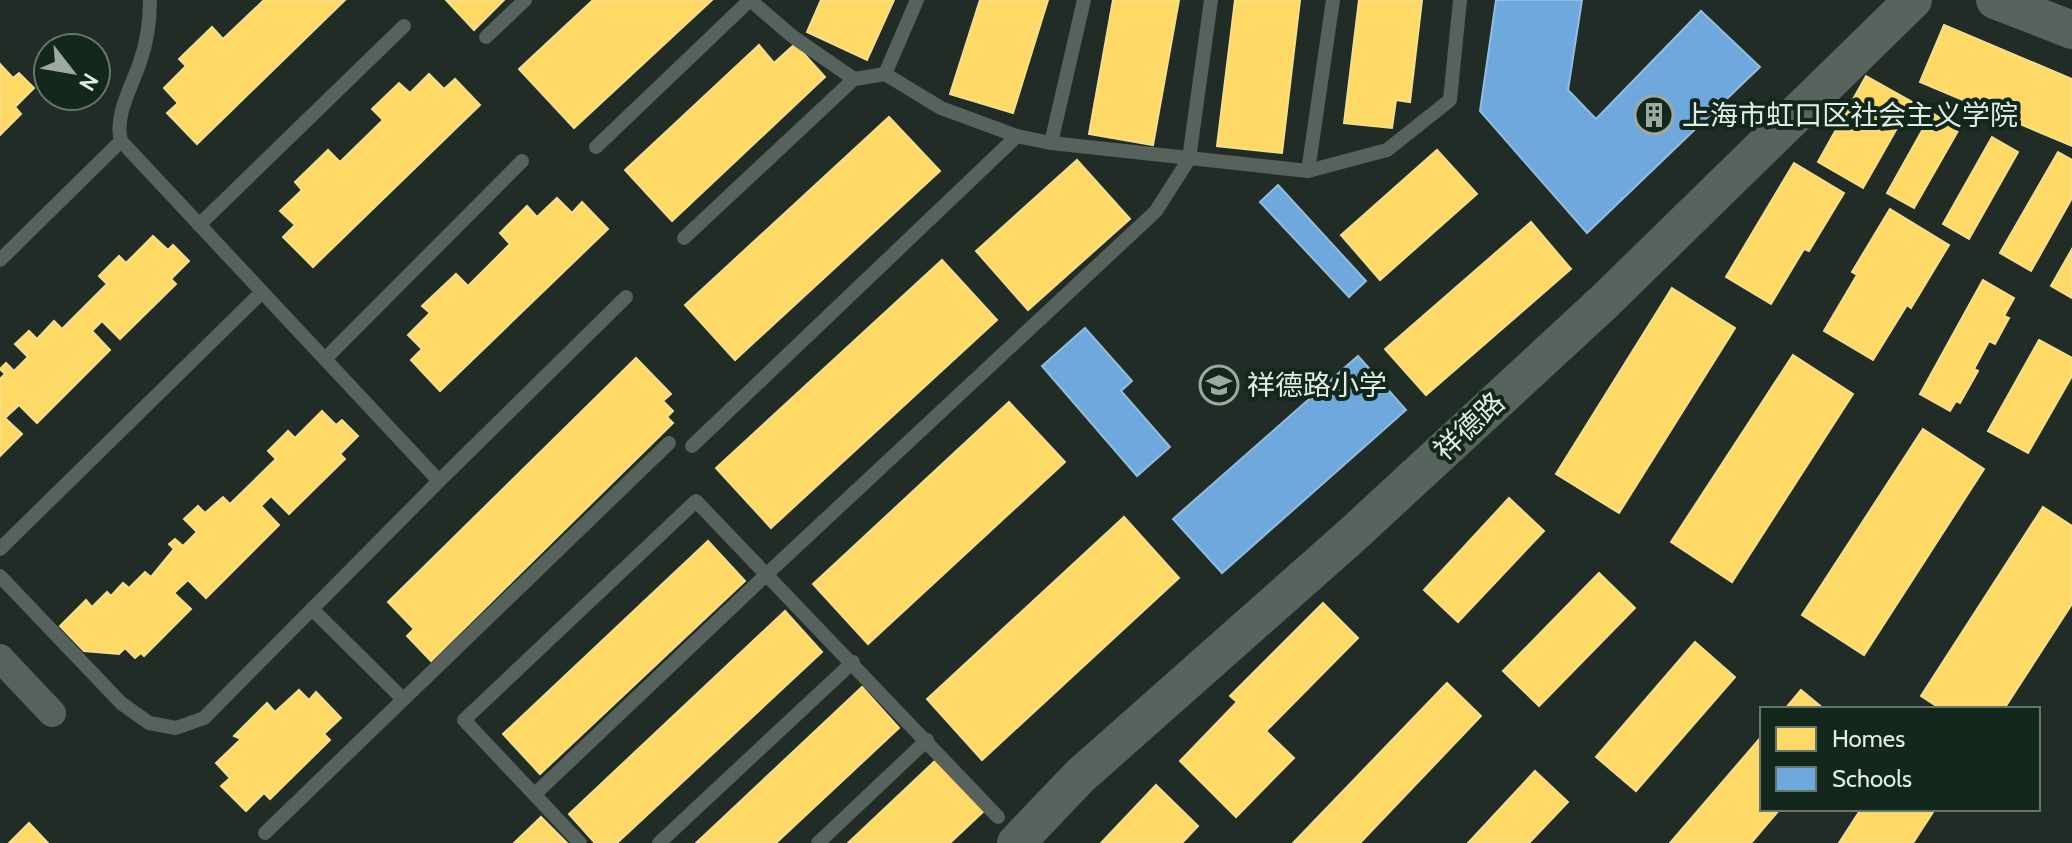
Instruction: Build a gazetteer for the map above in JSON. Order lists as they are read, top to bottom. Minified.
{"streets":{"street":["祥德路"]},"places":{"building":["上海市虹口区社会主义学院"],"school or university":["祥德路小学"]},"legend":["Homes","Schools"],"north":"bottom right"}
